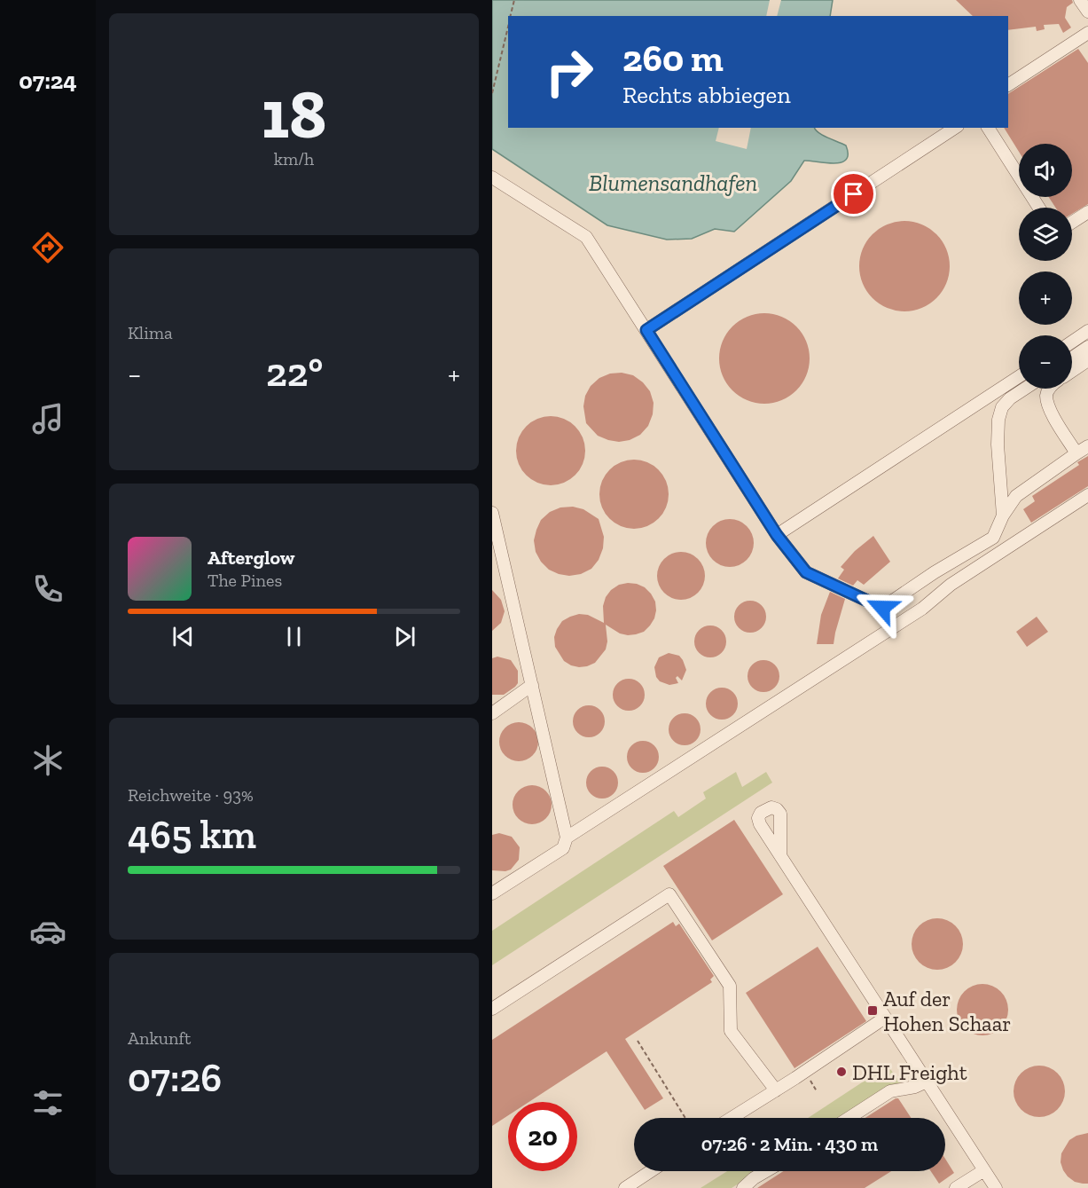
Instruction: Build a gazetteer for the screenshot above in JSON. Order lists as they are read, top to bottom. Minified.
{"water":["Blumensandhafen"],"places":{"transit":["Auf der Hohen Schaar"],"other":["DHL Freight"]},"page":{"tabs":"07:24","tile":[["18","km/h"],"Klima",["Reichweite · 93%","465 km"],["Ankunft","07:26"]],"turn":["260 m","Rechts abbiegen"],"map_buttons":["+","−"],"heat":["−","22°","+"],"song":["Afterglow","The Pines"],"limit":"20","trip":"07:26 · 2 Min. · 430 m"}}
